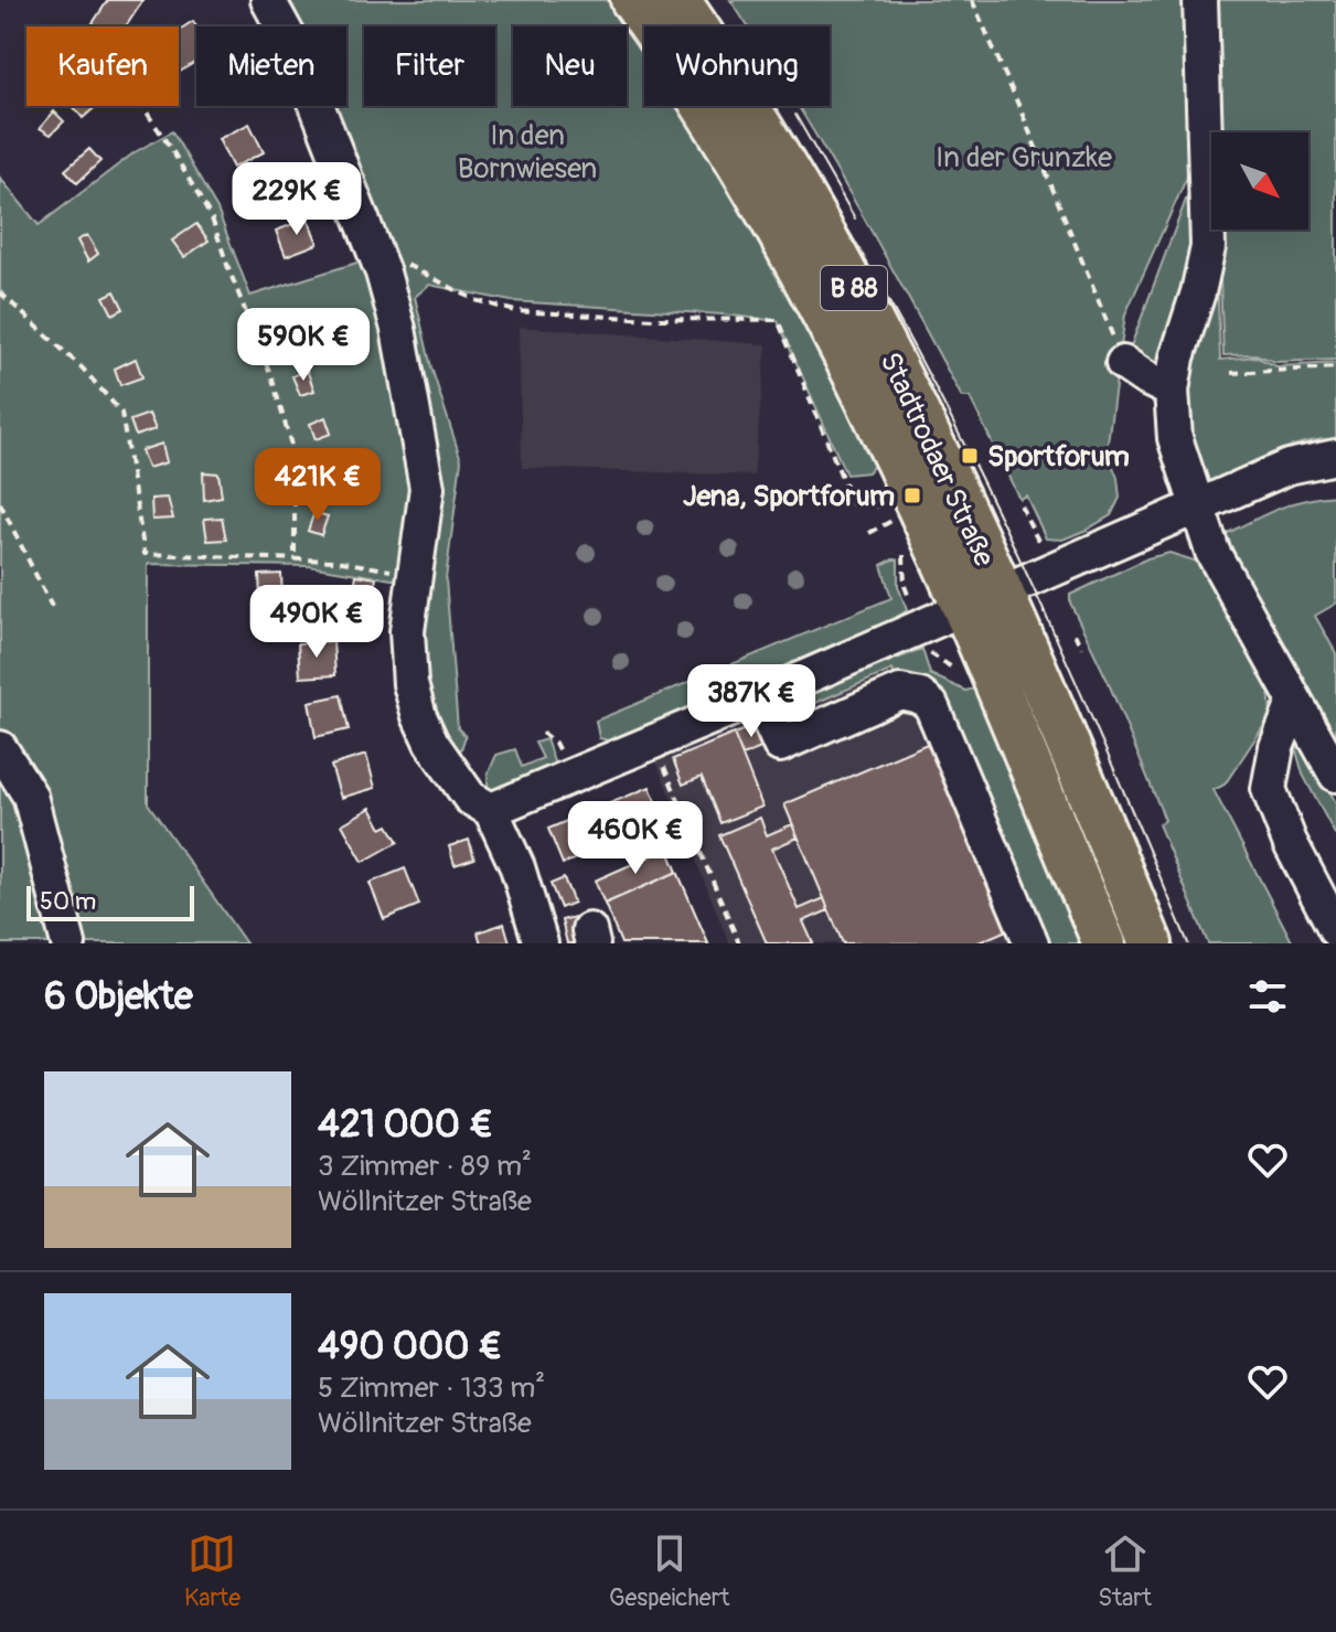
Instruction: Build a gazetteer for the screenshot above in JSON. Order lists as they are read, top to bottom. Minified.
{"streets":{"main road":["B 88","Stadtrodaer Straße"]},"parks":["In den Bornwiesen","In der Grunzke"],"places":{"transit":["Sportforum","Jena, Sportforum"]},"scale_bar":"50 m","north":"bottom right","page":{"chip":["Kaufen","Mieten","Filter","Neu","Wohnung"],"price":["229K €","590K €","421K €","490K €","387K €","460K €"],"scale":"50 m","heading":"6 Objekte","list":[{"name":"421 000 €","note":"3 Zimmer · 89 m² · Wöllnitzer Straße"},{"name":"490 000 €","note":"5 Zimmer · 133 m² · Wöllnitzer Straße"}],"tabs":["Karte","Gespeichert","Start"]}}
